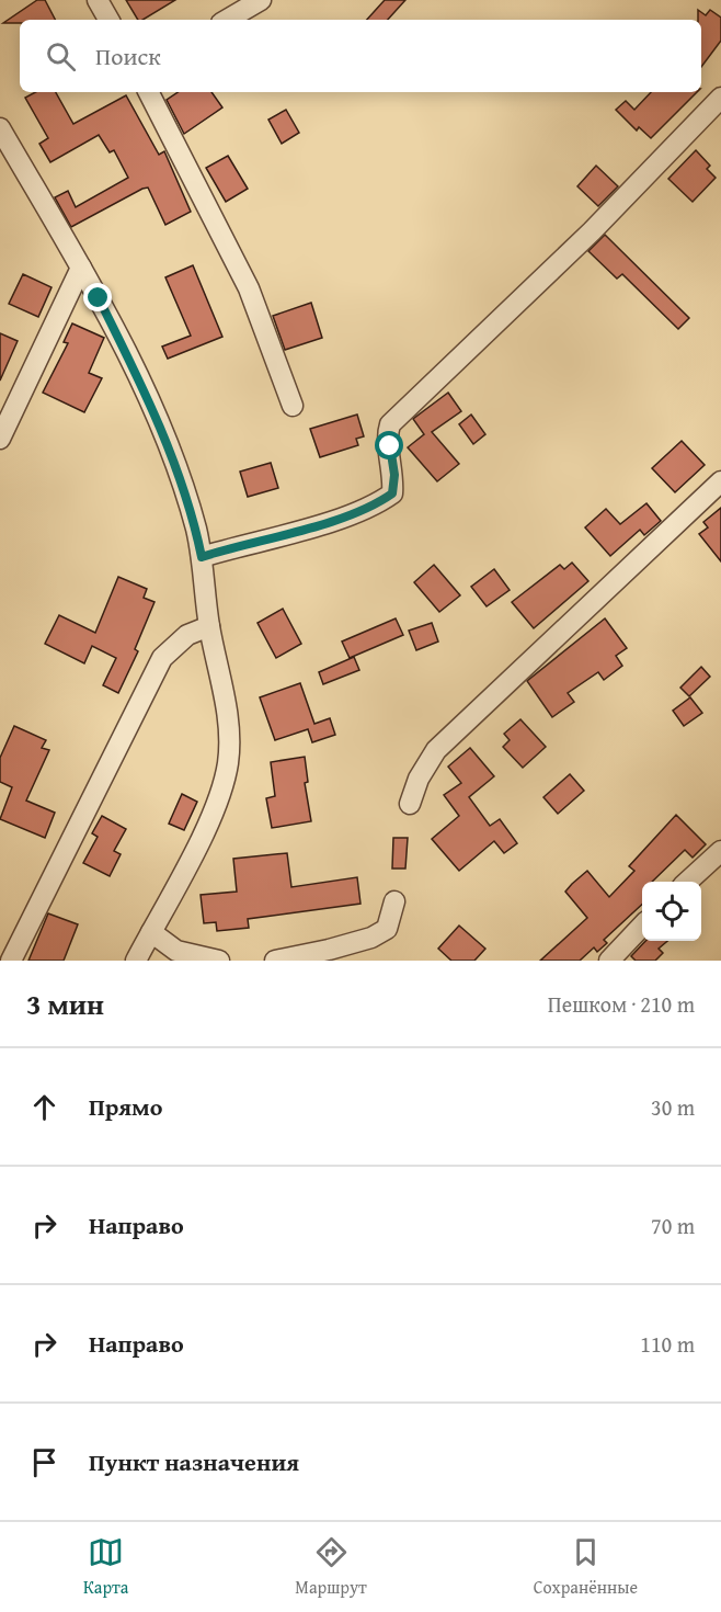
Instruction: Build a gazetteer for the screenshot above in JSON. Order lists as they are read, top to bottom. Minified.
{"page":{"search":"Поиск","heading":["3 мин","Пешком · 210 m"],"list":[["Прямо","30 m"],["Направо","70 m"],["Направо","110 m"],"Пункт назначения"],"nav":["Карта","Маршрут","Сохранённые"]}}
